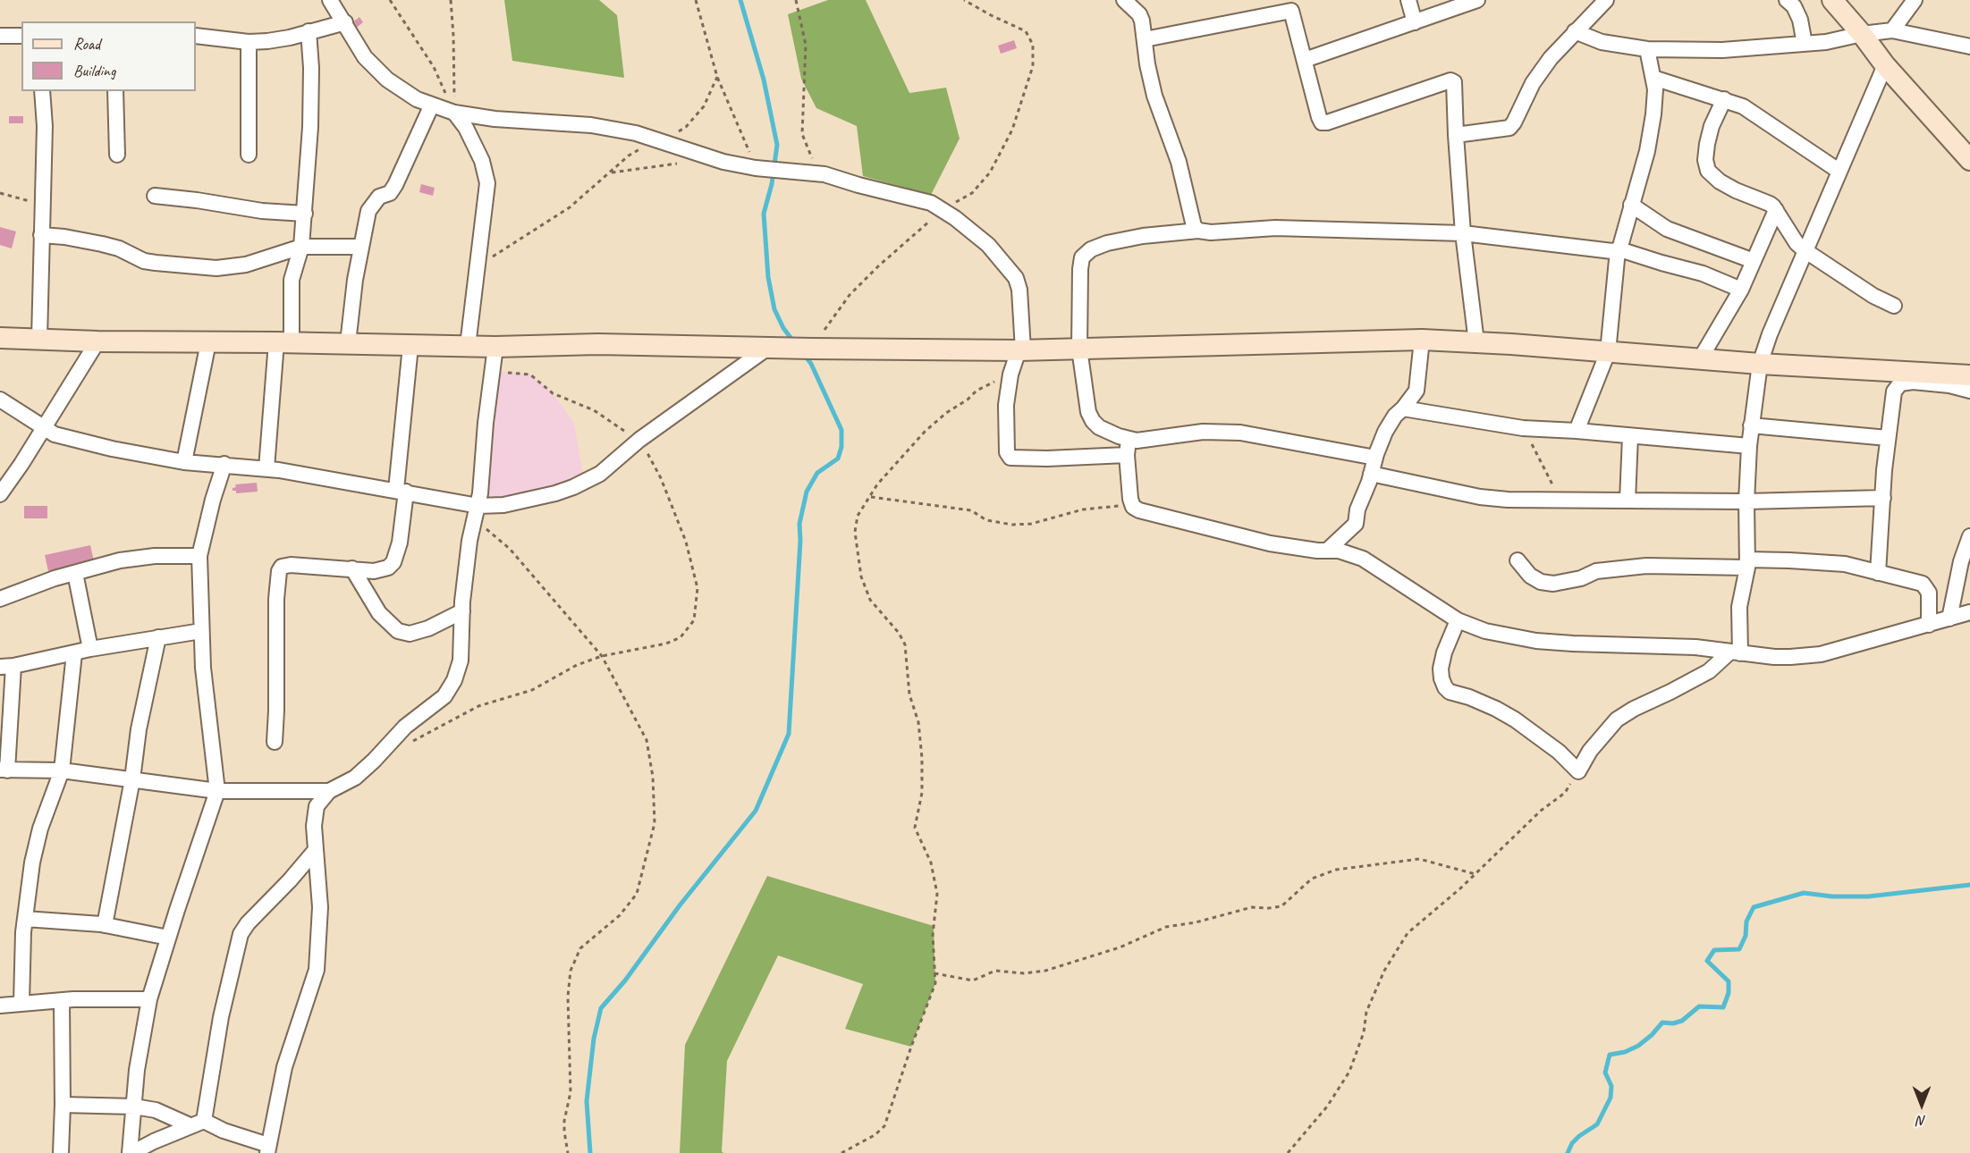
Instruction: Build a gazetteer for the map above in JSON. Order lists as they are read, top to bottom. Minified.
{"legend":["Road","Building"],"north":"bottom"}
